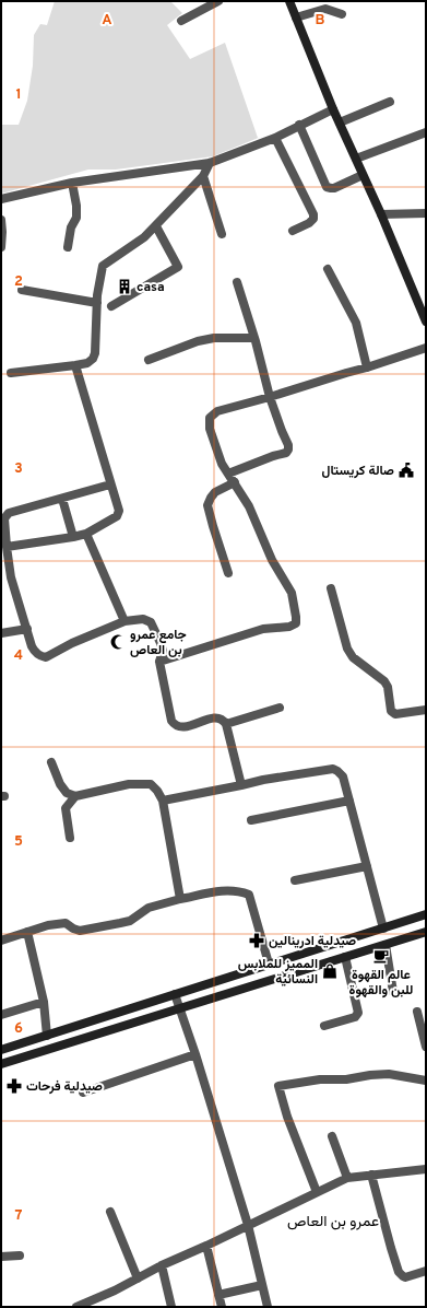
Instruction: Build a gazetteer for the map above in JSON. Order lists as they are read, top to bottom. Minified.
{"districts":["عمرو بن العاص"],"places":{"building":["casa"],"public building":["صالة كريستال"],"mosque":["جامع عمرو بن العاص"],"pharmacy":["صيدلية ادرينالين","صيدلية فرحات"],"cafe":["عالم القهوة للبن والقهوة"],"shop":["المميز للملابس النسائية"]},"grid":{"columns":["A","B"],"rows":["1","2","3","4","5","6","7"]}}
